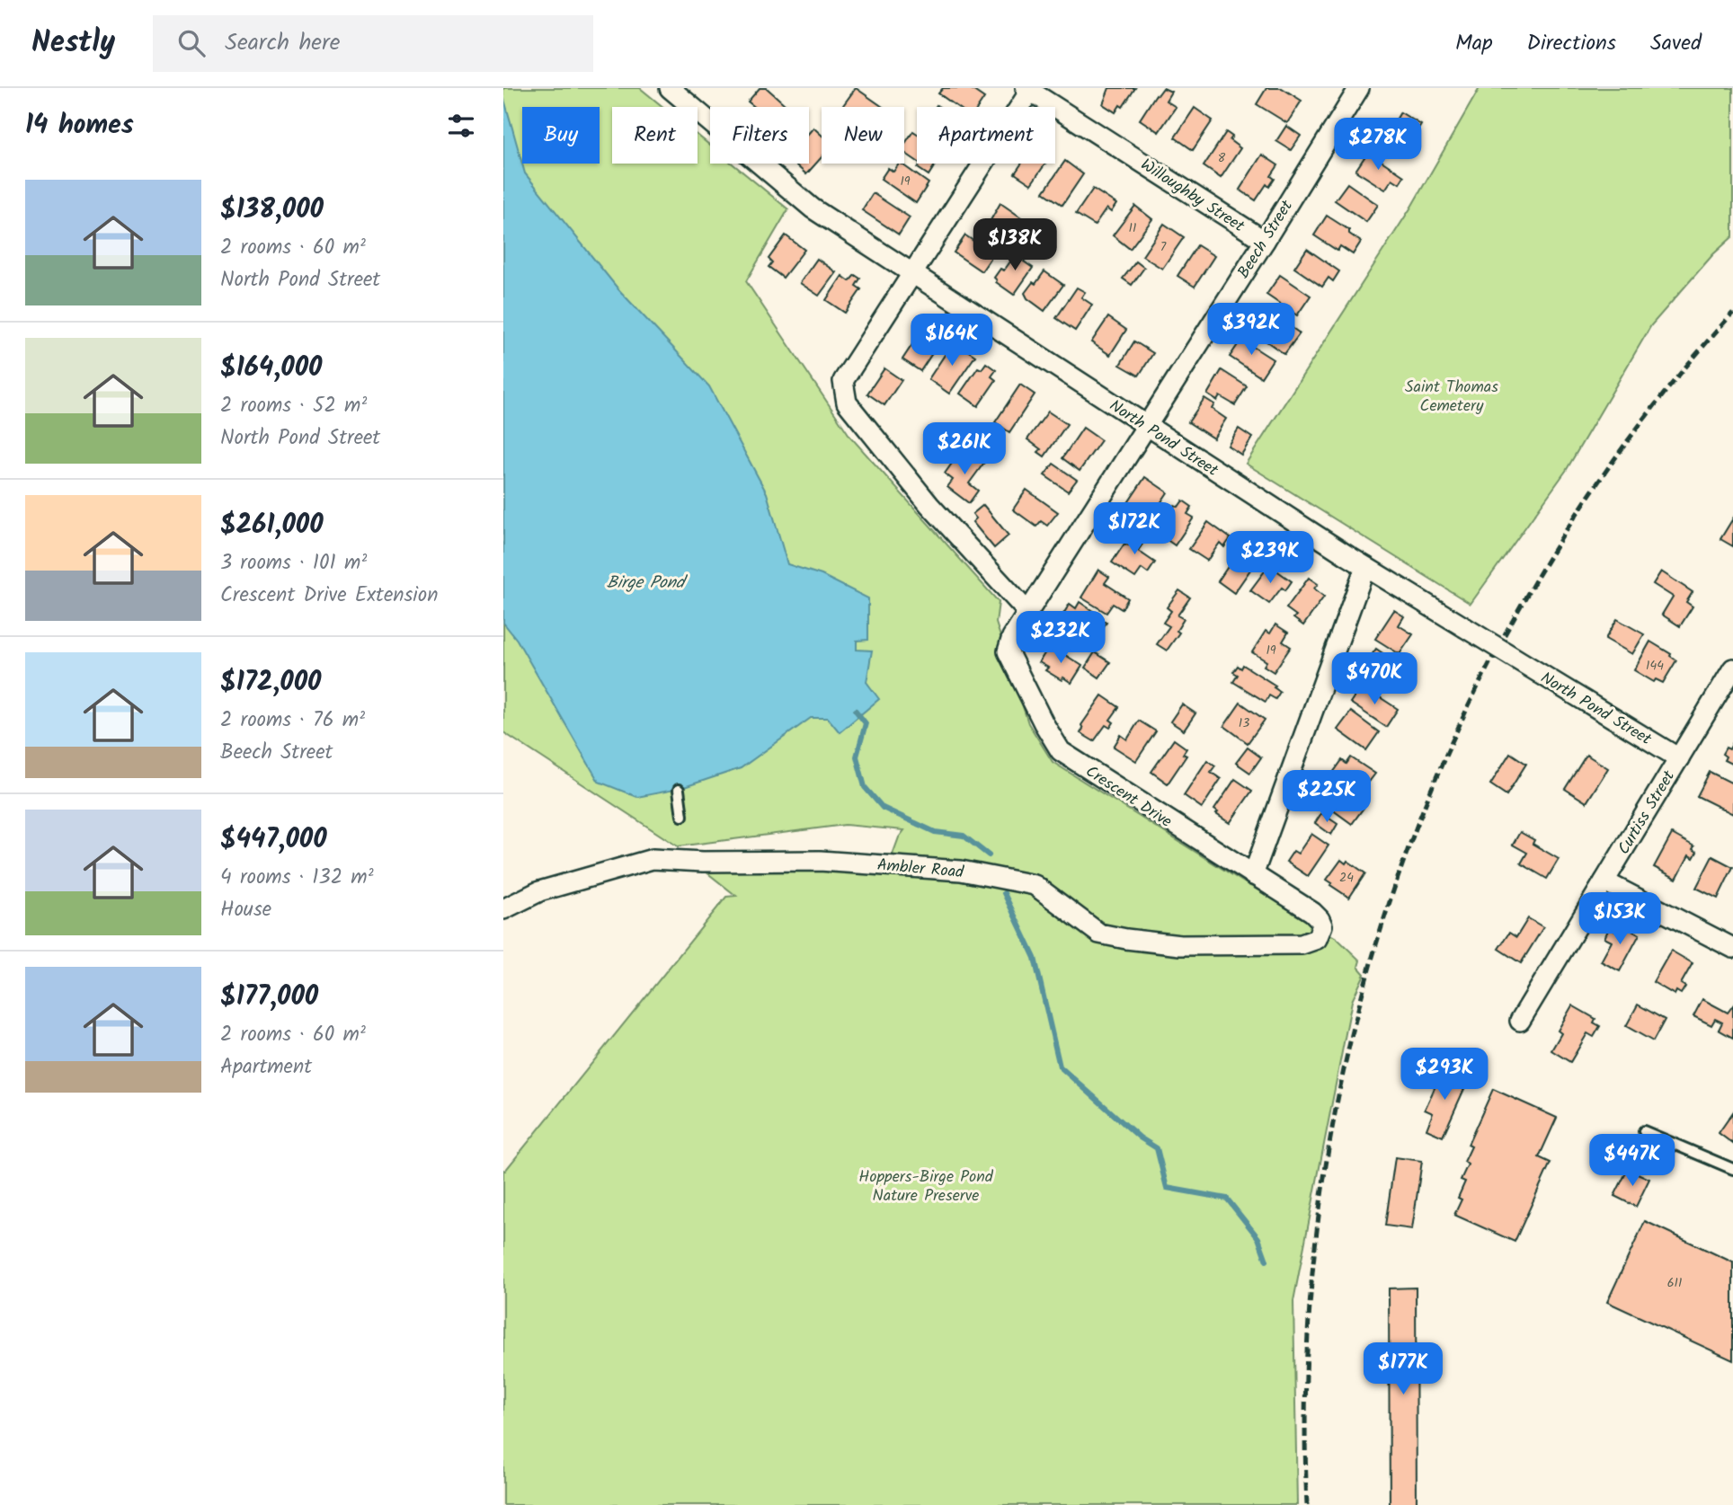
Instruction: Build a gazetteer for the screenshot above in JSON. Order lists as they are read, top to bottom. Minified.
{"streets":{"street":["Willoughby Street","Beech Street","North Pond Street","Crescent Drive","Curtiss Street","Ambler Road"]},"crossings":[["Willoughby Street","Beech Street"],["Beech Street","North Pond Street"],["Beech Street","Crescent Drive"],["North Pond Street","Curtiss Street"],["Crescent Drive","Ambler Road"]],"water":["Birge Pond"],"parks":["Saint Thomas Cemetery","Hoppers-Birge Pond Nature Preserve"],"house_numbers":["8","19","11","7","19","144","13","24","611"],"page":{"header":"Nestly","search":"Search here","nav":["Map","Directions","Saved"],"heading":"14 homes","chip":["Buy","Rent","Filters","New","Apartment"],"price":["$278K","$138K","$392K","$164K","$261K","$172K","$239K","$232K","$470K","$225K","$153K","$293K","$447K","$177K"],"list":[{"name":"$138,000","note":"2 rooms · 60 m² · North Pond Street"},{"name":"$164,000","note":"2 rooms · 52 m² · North Pond Street"},{"name":"$261,000","note":"3 rooms · 101 m² · Crescent Drive Extension"},{"name":"$172,000","note":"2 rooms · 76 m² · Beech Street"},{"name":"$447,000","note":"4 rooms · 132 m² · House"},{"name":"$177,000","note":"2 rooms · 60 m² · Apartment"}]}}
